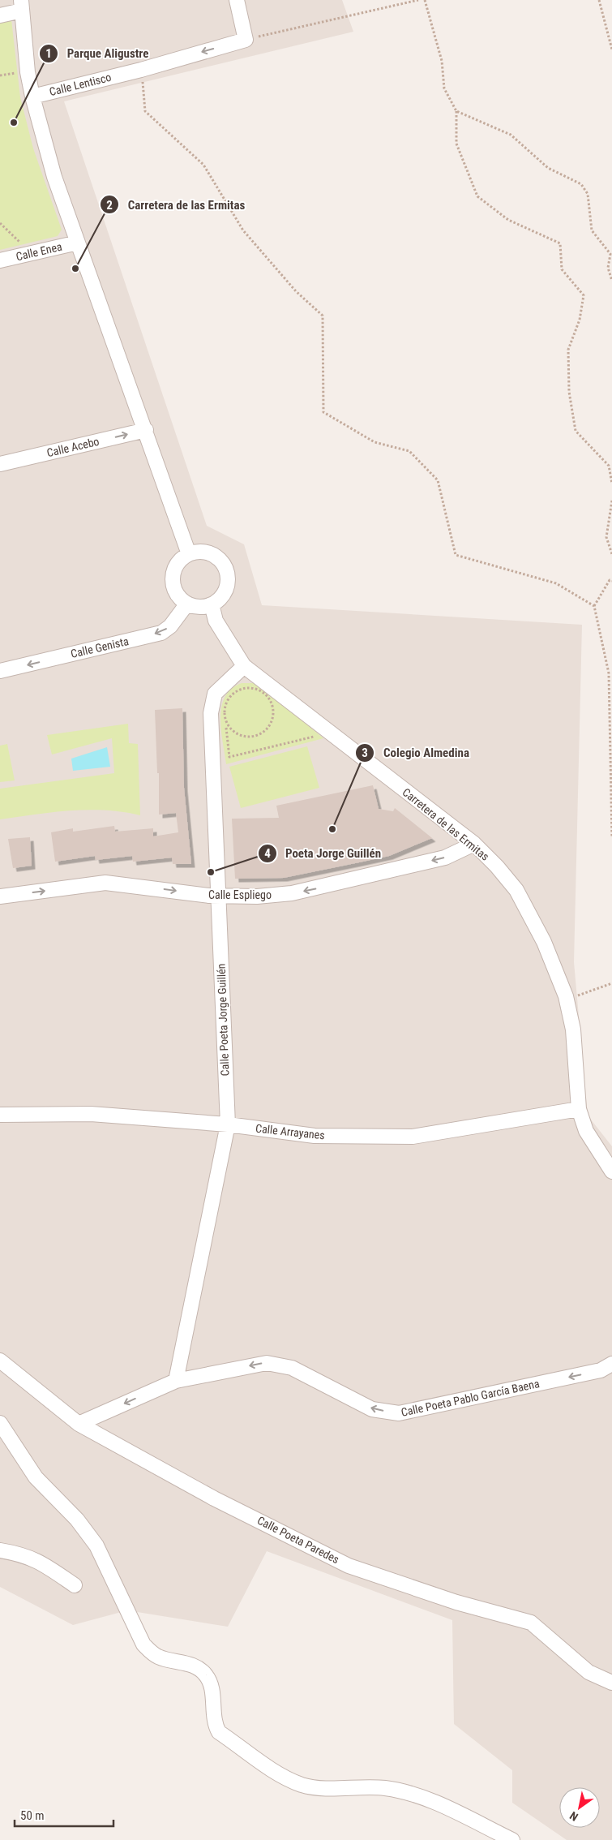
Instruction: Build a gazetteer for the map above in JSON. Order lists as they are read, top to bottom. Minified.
{"streets":{"street":["Calle Lentisco","Calle Enea","Calle Acebo","Calle Genista","Carretera de las Ermitas","Calle Espliego","Calle Poeta Jorge Guillén","Calle Arrayanes","Calle Poeta Pablo García Baena","Calle Poeta Paredes"]},"crossings":[["Calle Genista","Carretera de las Ermitas"],["Carretera de las Ermitas","Calle Espliego"],["Carretera de las Ermitas","Calle Poeta Jorge Guillén"],["Carretera de las Ermitas","Calle Arrayanes"],["Calle Espliego","Calle Poeta Jorge Guillén"],["Calle Poeta Jorge Guillén","Calle Arrayanes"],["Calle Poeta Jorge Guillén","Calle Poeta Pablo García Baena"],["Calle Poeta Pablo García Baena","Calle Poeta Paredes"]],"one_way":["Calle Lentisco","Calle Acebo","Calle Genista","Calle Poeta Pablo García Baena"],"places":["Parque Aligustre","Carretera de las Ermitas","Colegio Almedina","Poeta Jorge Guillén"],"scale_bar":"50 m","north":"bottom left"}
